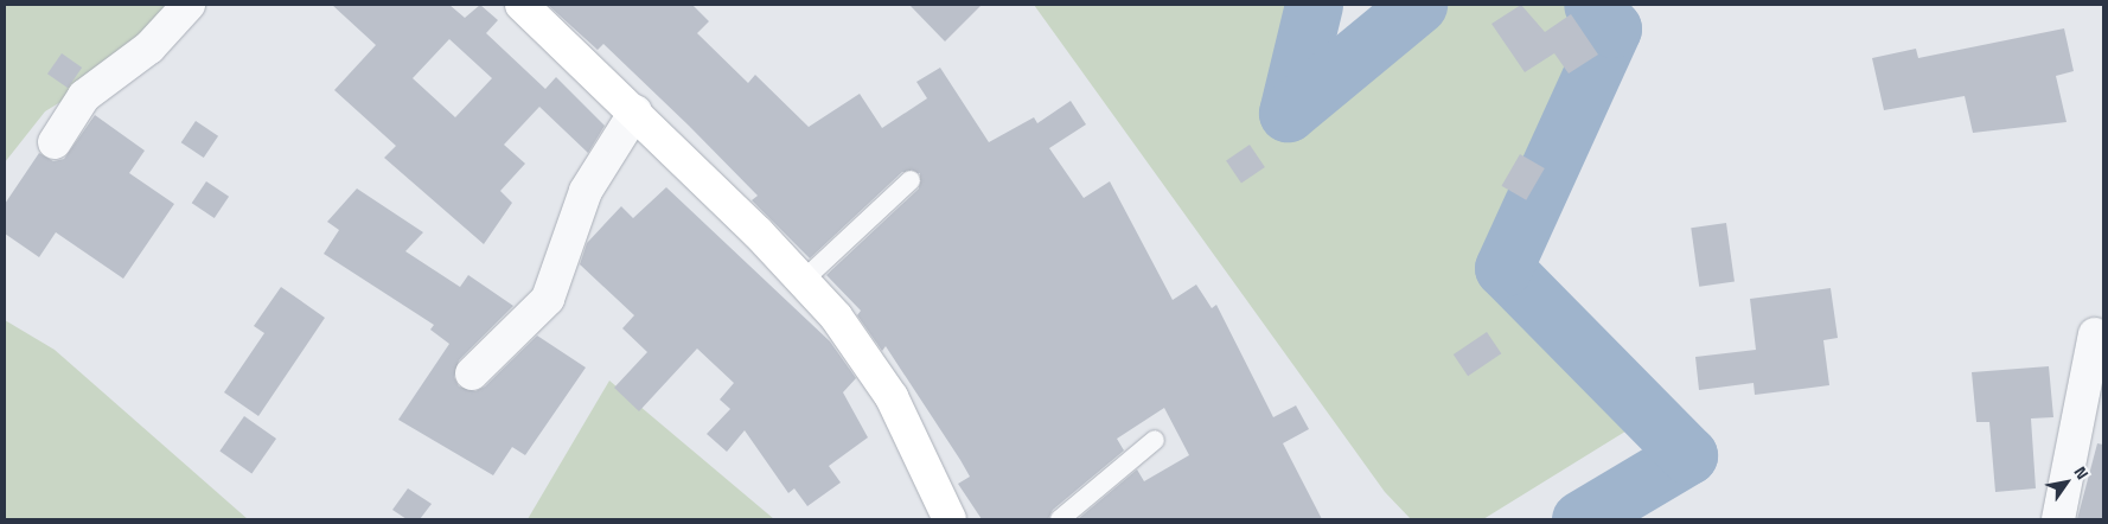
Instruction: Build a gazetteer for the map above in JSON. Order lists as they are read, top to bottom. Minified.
{"north":"top right"}
